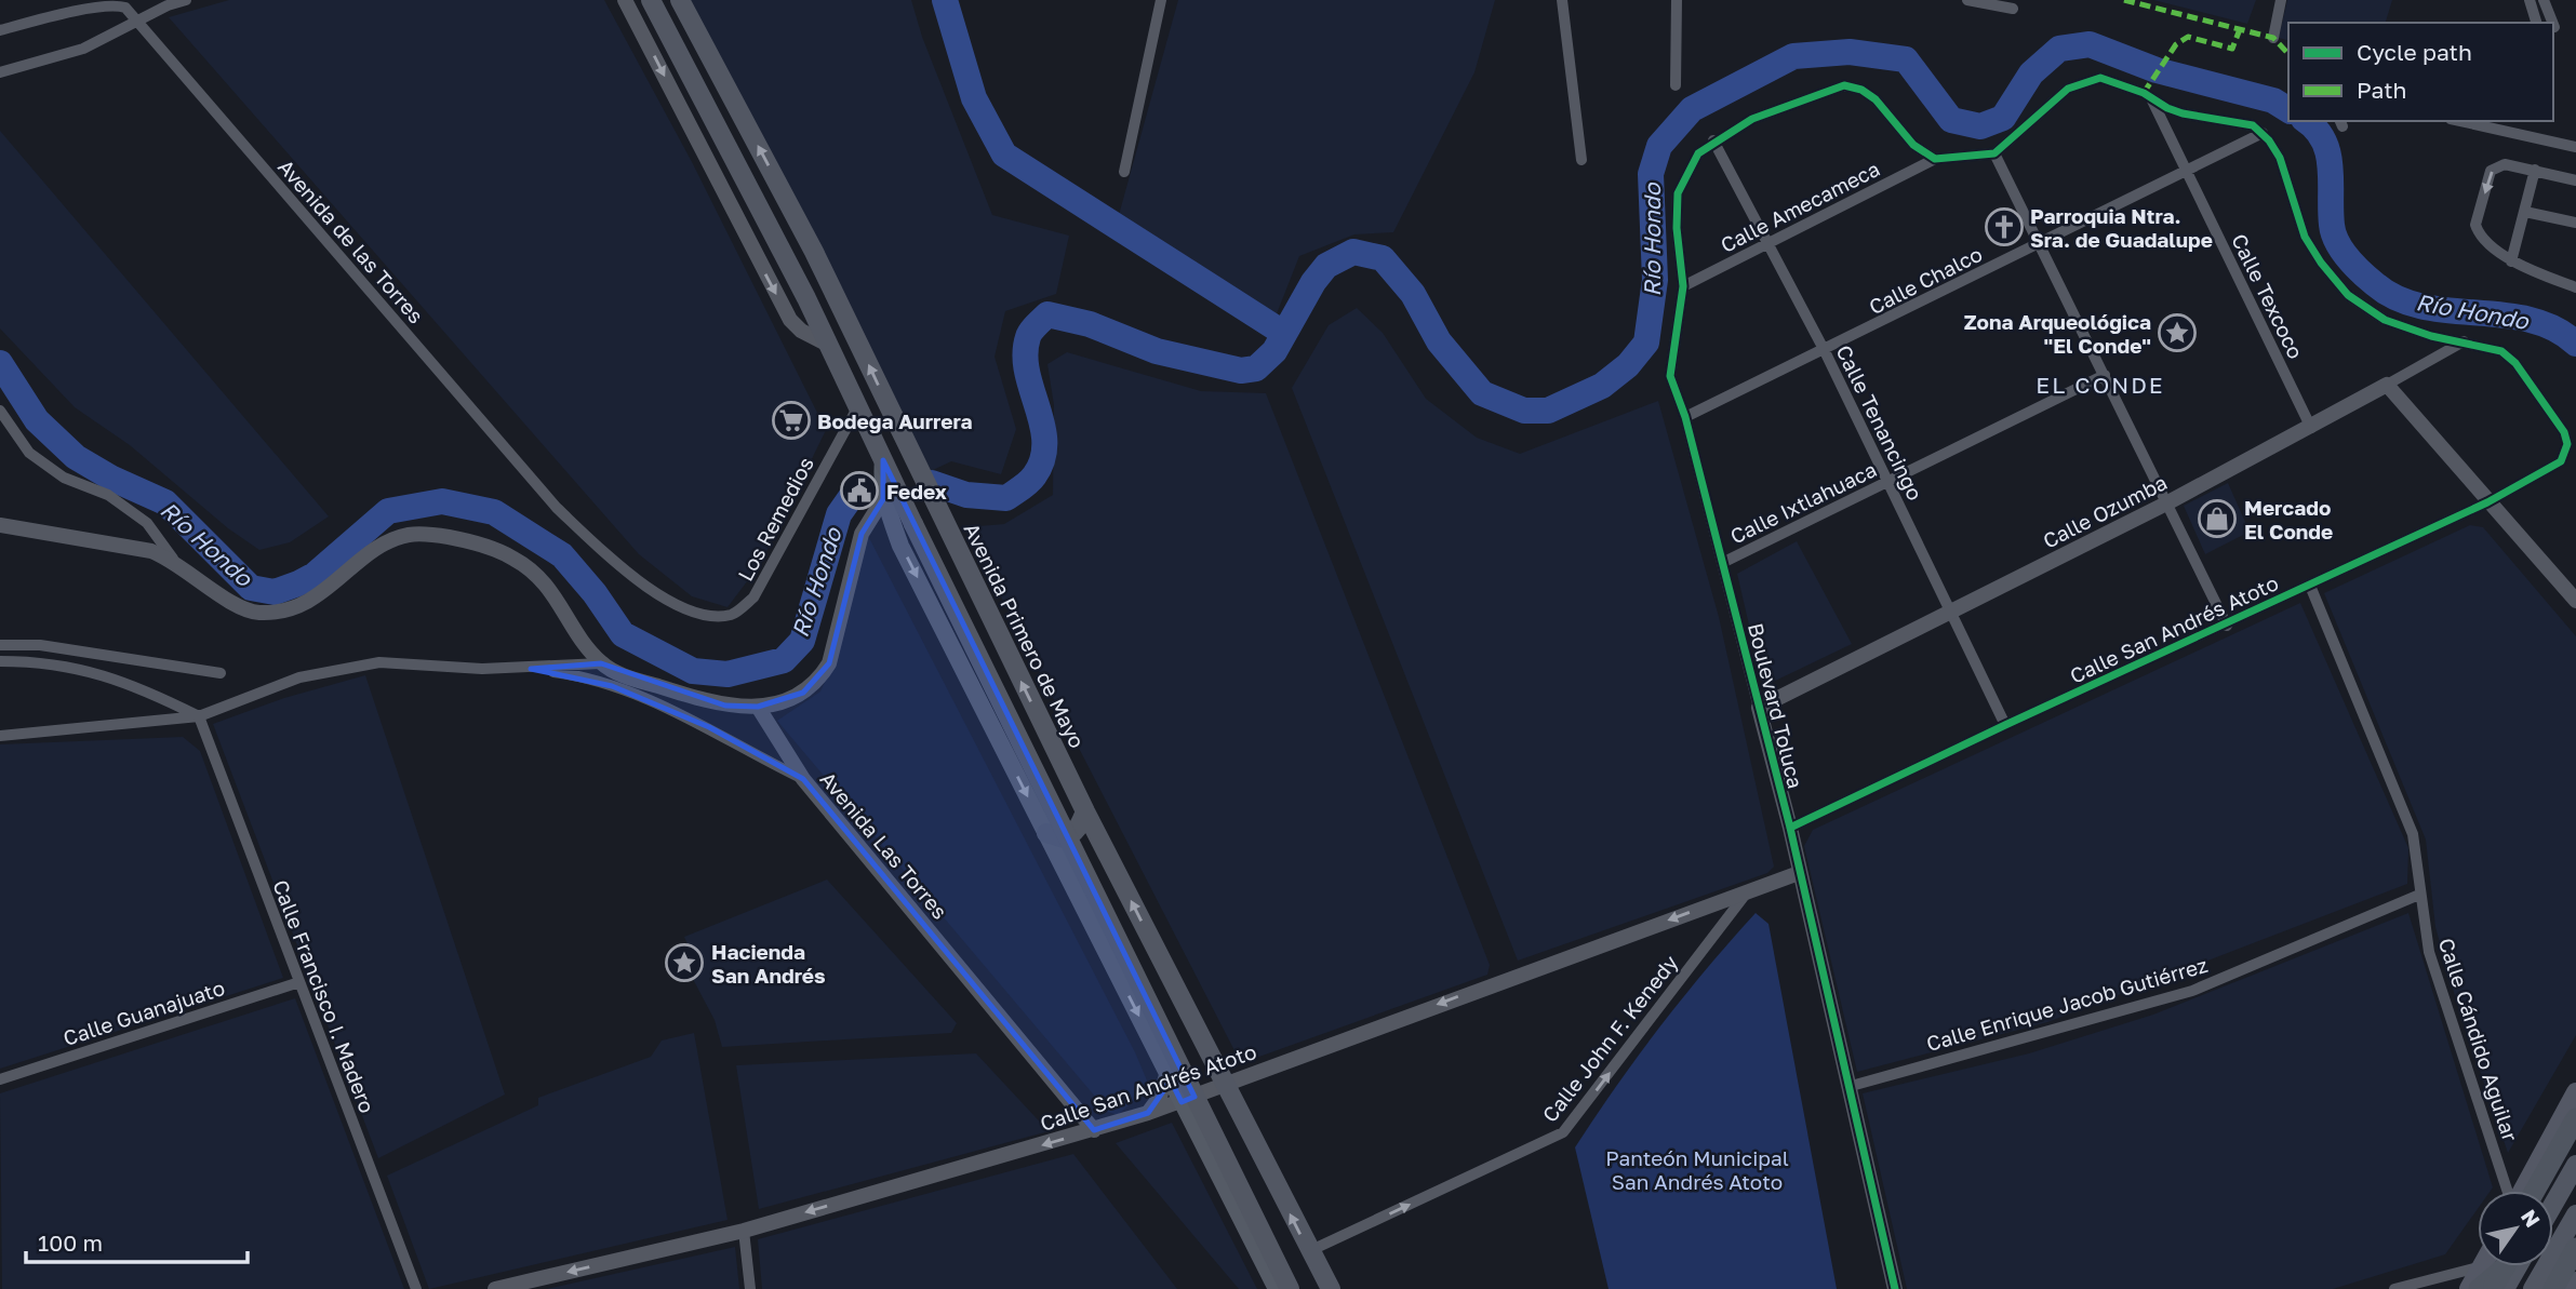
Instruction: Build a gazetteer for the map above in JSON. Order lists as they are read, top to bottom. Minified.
{"streets":{"highway":["Avenida Primero de Mayo"],"street":["Calle Amecameca","Avenida de las Torres","Calle Chalco","Calle Texcoco","Calle Tenancingo","Calle Ixtlahuaca","Calle Ozumba","Los Remedios","Calle San Andrés Atoto","Boulevard Toluca","Avenida Las Torres","Calle Francisco I. Madero","Calle Enrique Jacob Gutiérrez","Calle Guanajuato","Calle John F. Kenedy","Calle Cándido Aguilar"]},"crossings":[["Calle Amecameca","Calle Tenancingo"],["Calle Amecameca","Boulevard Toluca"],["Avenida de las Torres","Los Remedios"],["Calle Chalco","Calle Texcoco"],["Calle Chalco","Calle Tenancingo"],["Calle Chalco","Boulevard Toluca"],["Calle Texcoco","Calle Ozumba"],["Calle Tenancingo","Calle Ixtlahuaca"],["Calle Tenancingo","Calle Ozumba"],["Calle Tenancingo","Calle San Andrés Atoto"],["Calle Tenancingo","Boulevard Toluca"],["Calle Ixtlahuaca","Boulevard Toluca"],["Calle Ozumba","Calle San Andrés Atoto"],["Calle Ozumba","Boulevard Toluca"],["Calle San Andrés Atoto","Avenida Primero de Mayo"],["Calle San Andrés Atoto","Boulevard Toluca"],["Calle San Andrés Atoto","Avenida Las Torres"],["Calle San Andrés Atoto","Calle John F. Kenedy"],["Calle San Andrés Atoto","Calle Cándido Aguilar"],["Avenida Primero de Mayo","Calle John F. Kenedy"],["Boulevard Toluca","Calle Enrique Jacob Gutiérrez"],["Calle Francisco I. Madero","Calle Guanajuato"],["Calle Enrique Jacob Gutiérrez","Calle Cándido Aguilar"]],"one_way":["Calle San Andrés Atoto","Calle John F. Kenedy"],"districts":["EL CONDE"],"water":["Río Hondo"],"parks":["Panteón Municipal San Andrés Atoto"],"places":{"church":["Parroquia Ntra. Sra. de Guadalupe"],"place":["Zona Arqueológica \"El Conde\"","Hacienda San Andrés"],"supermarket":["Bodega Aurrera"],"public building":["Fedex"],"shop":["Mercado El Conde"]},"legend":["Cycle path","Path"],"scale_bar":"100 m","north":"top right"}
